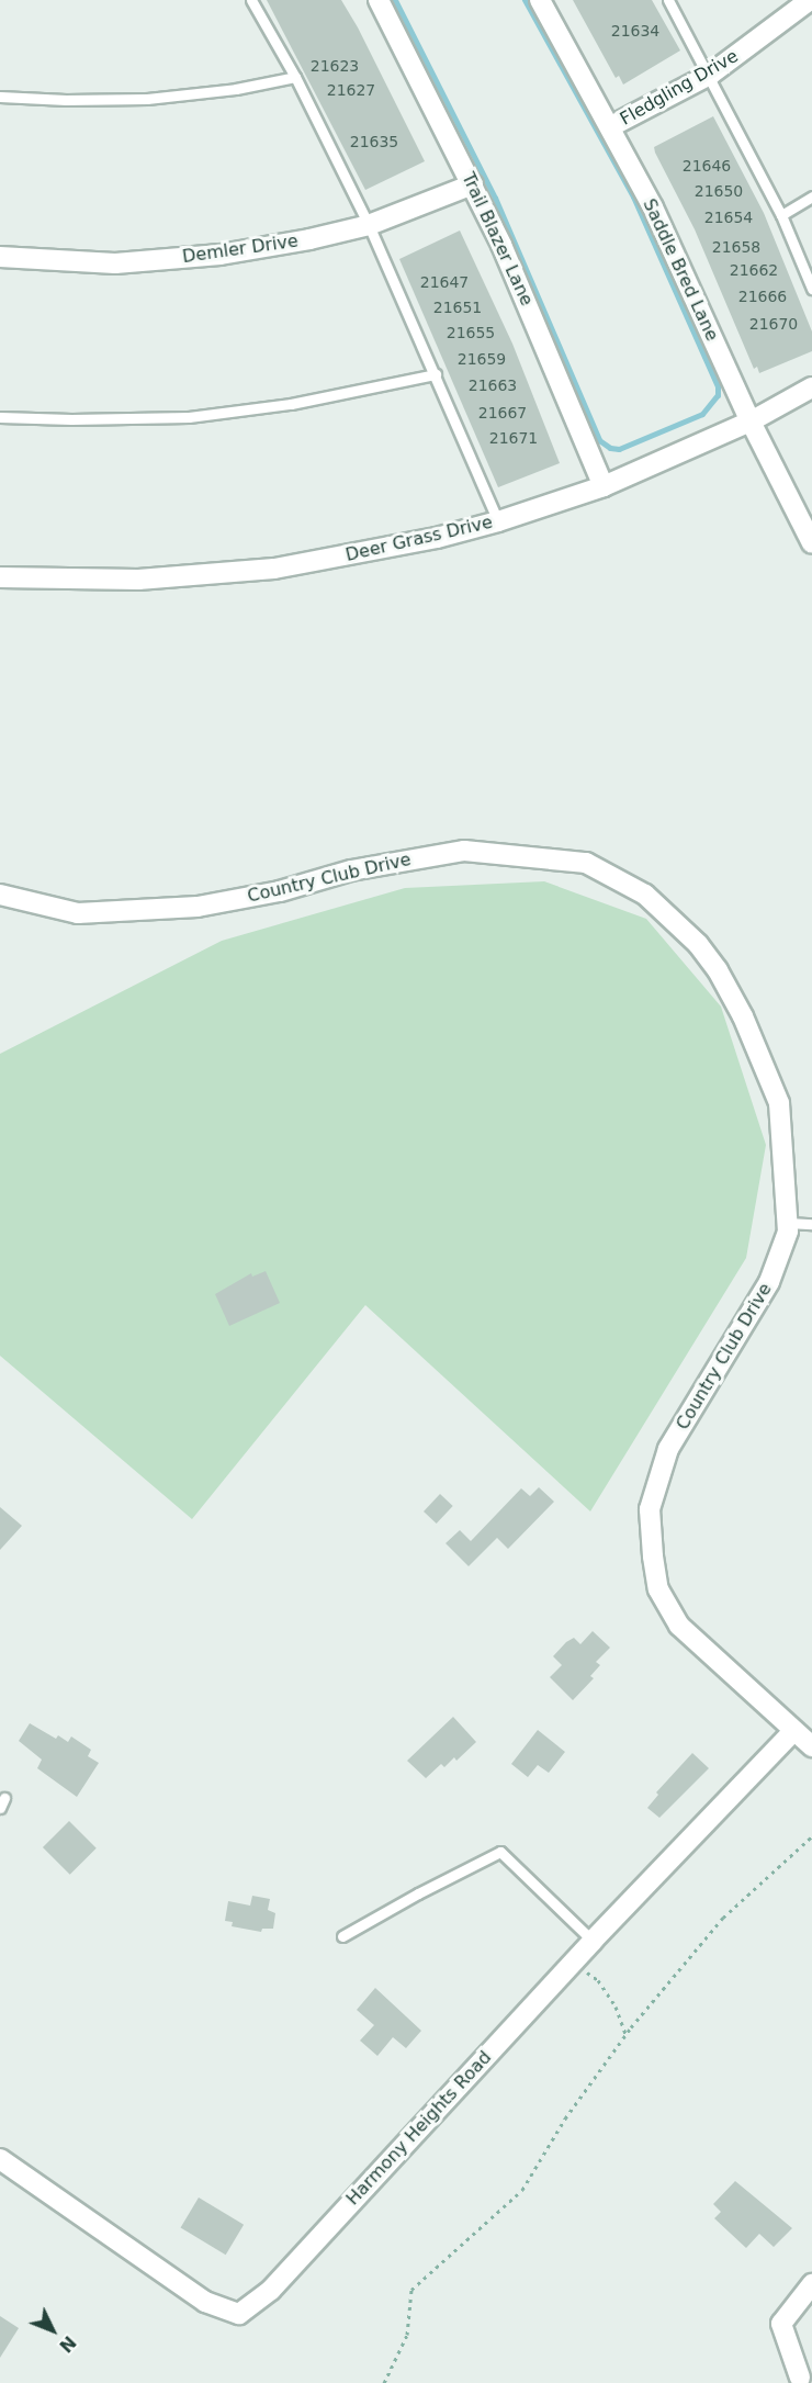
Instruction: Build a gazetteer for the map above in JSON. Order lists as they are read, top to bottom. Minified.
{"streets":{"street":["Fledgling Drive","Trail Blazer Lane","Demler Drive","Saddle Bred Lane","Deer Grass Drive","Country Club Drive","Harmony Heights Road"]},"crossings":[["Fledgling Drive","Saddle Bred Lane"],["Trail Blazer Lane","Demler Drive"],["Trail Blazer Lane","Deer Grass Drive"],["Saddle Bred Lane","Deer Grass Drive"],["Country Club Drive","Harmony Heights Road"]],"house_numbers":["21634","21623","21627","21635","21646","21650","21654","21658","21662","21647","21666","21651","21670","21655","21659","21663","21667","21671"],"north":"bottom right"}
